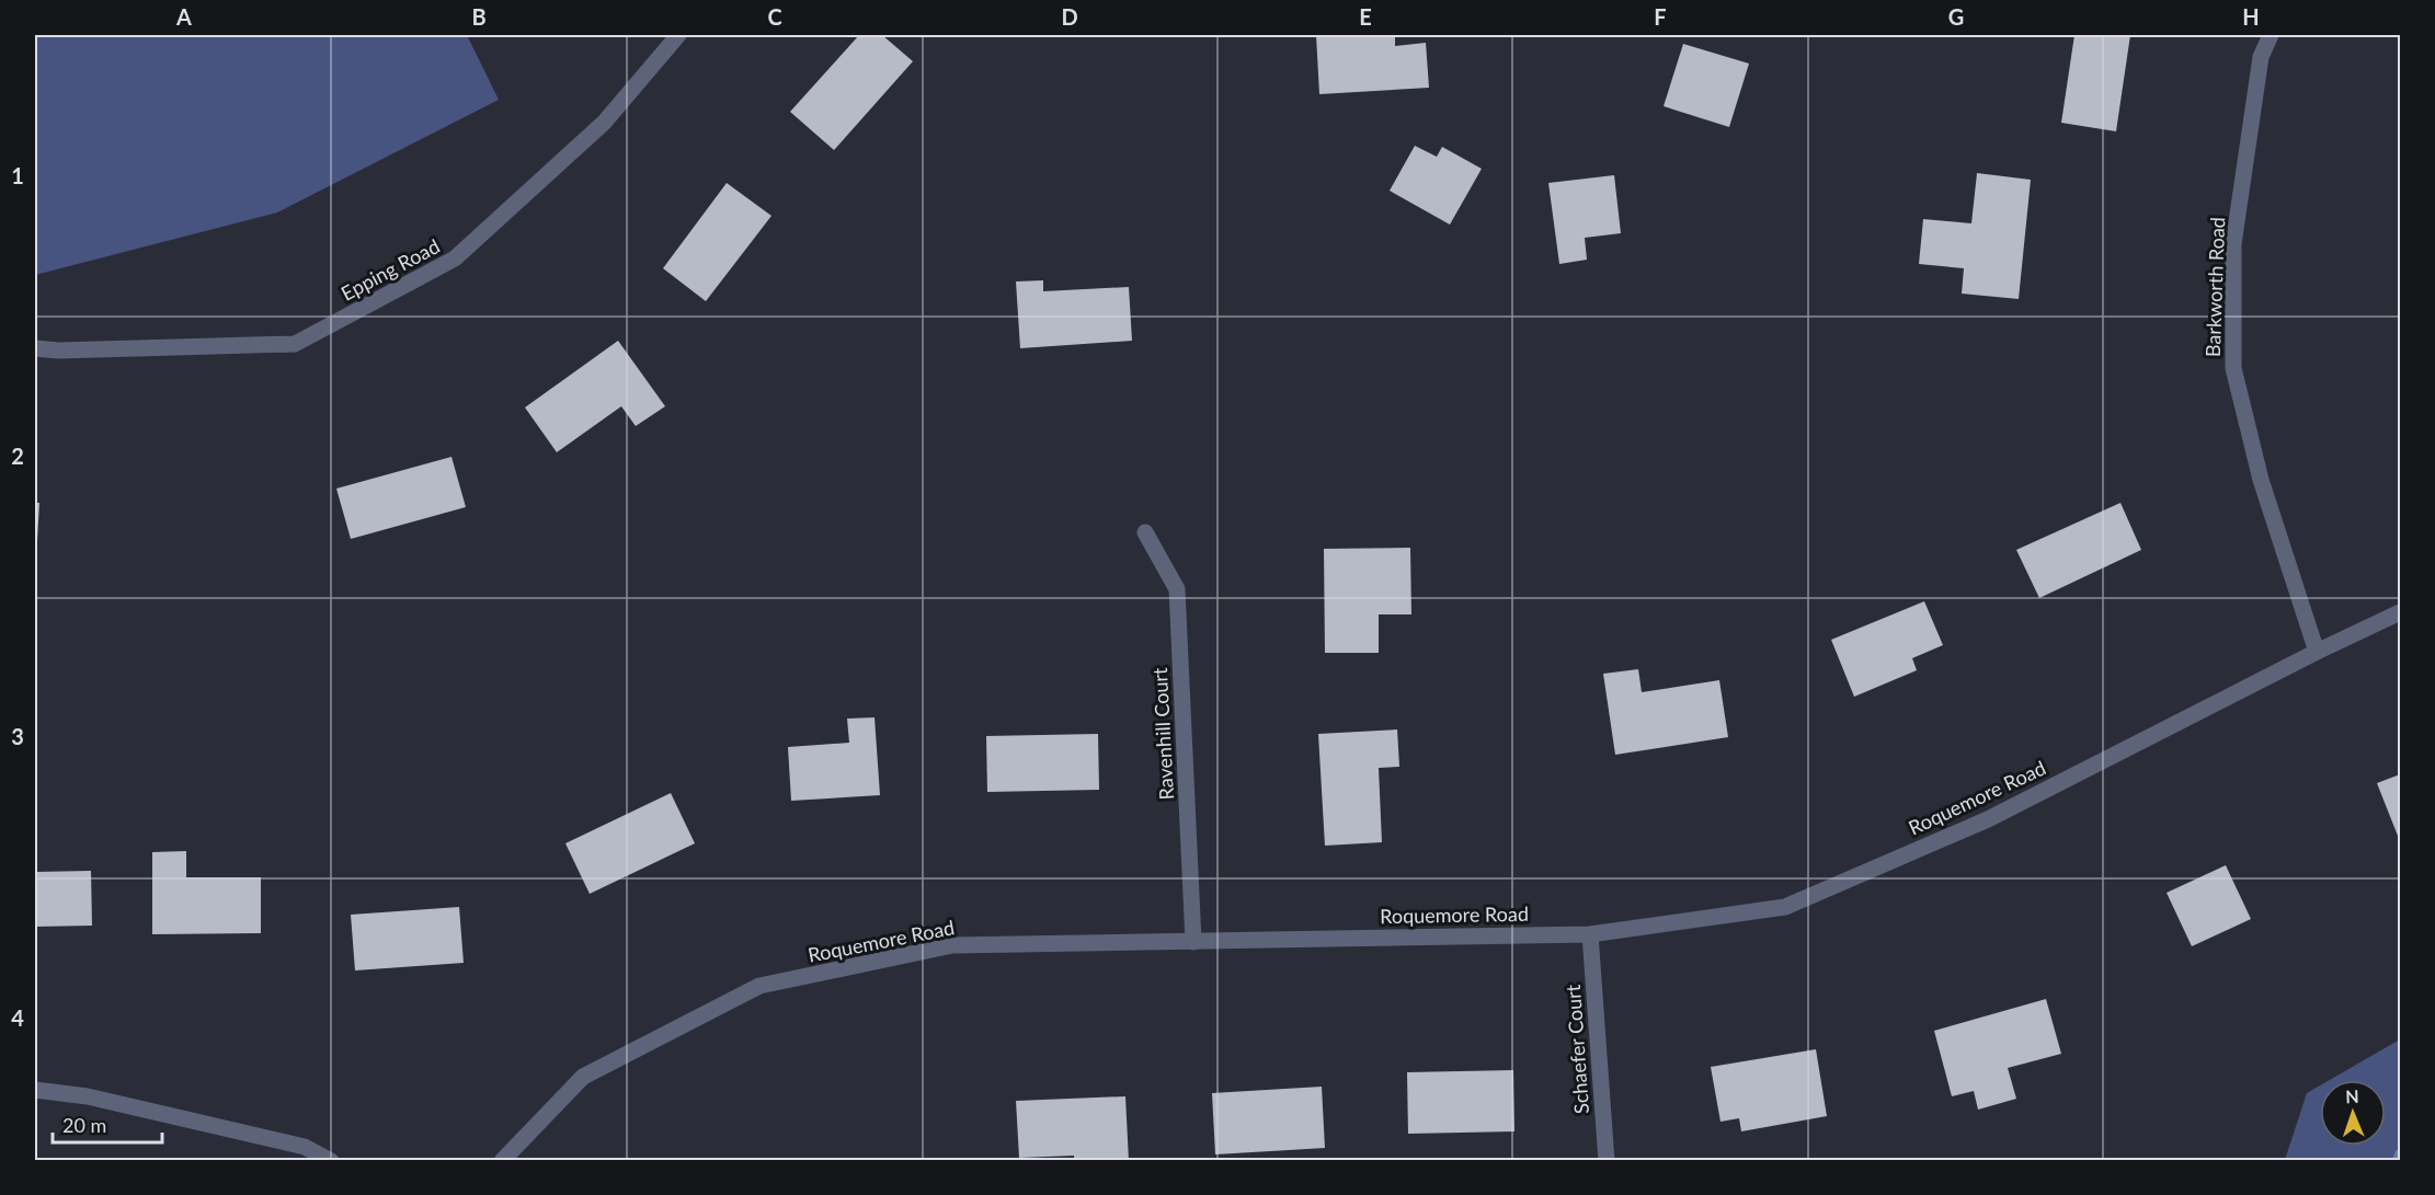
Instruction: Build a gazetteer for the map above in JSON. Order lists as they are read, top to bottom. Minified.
{"streets":{"street":["Epping Road","Barkworth Road","Ravenhill Court","Roquemore Road","Schaefer Court"]},"crossings":[["Barkworth Road","Roquemore Road"],["Ravenhill Court","Roquemore Road"],["Roquemore Road","Schaefer Court"]],"scale_bar":"20 m","north":"top","grid":{"columns":["A","B","C","D","E","F","G","H"],"rows":["1","2","3","4"]}}
